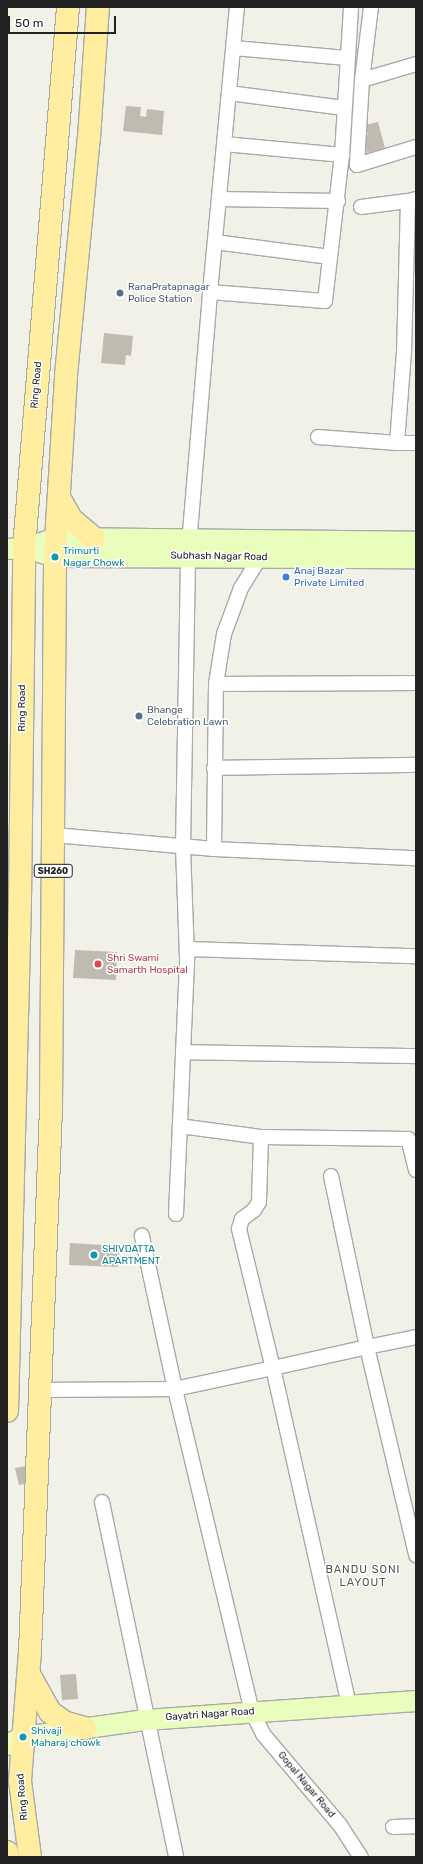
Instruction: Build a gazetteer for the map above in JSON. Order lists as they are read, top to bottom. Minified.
{"streets":{"main road":["Ring Road","SH260"],"street":["Subhash Nagar Road","Gayatri Nagar Road","Gopal Nagar Road"]},"crossings":[["Ring Road","SH260"],["Ring Road","Gayatri Nagar Road"],["Subhash Nagar Road","SH260"],["SH260","Gayatri Nagar Road"],["Gayatri Nagar Road","Gopal Nagar Road"]],"districts":["BANDU SONI LAYOUT"],"places":["RanaPratapnagar Police Station","Trimurti Nagar Chowk","Anaj Bazar Private Limited","Bhange Celebration Lawn","Shri Swami Samarth Hospital","SHIVDATTA APARTMENT","Shivaji Maharaj chowk"],"scale_bar":"50 m"}
